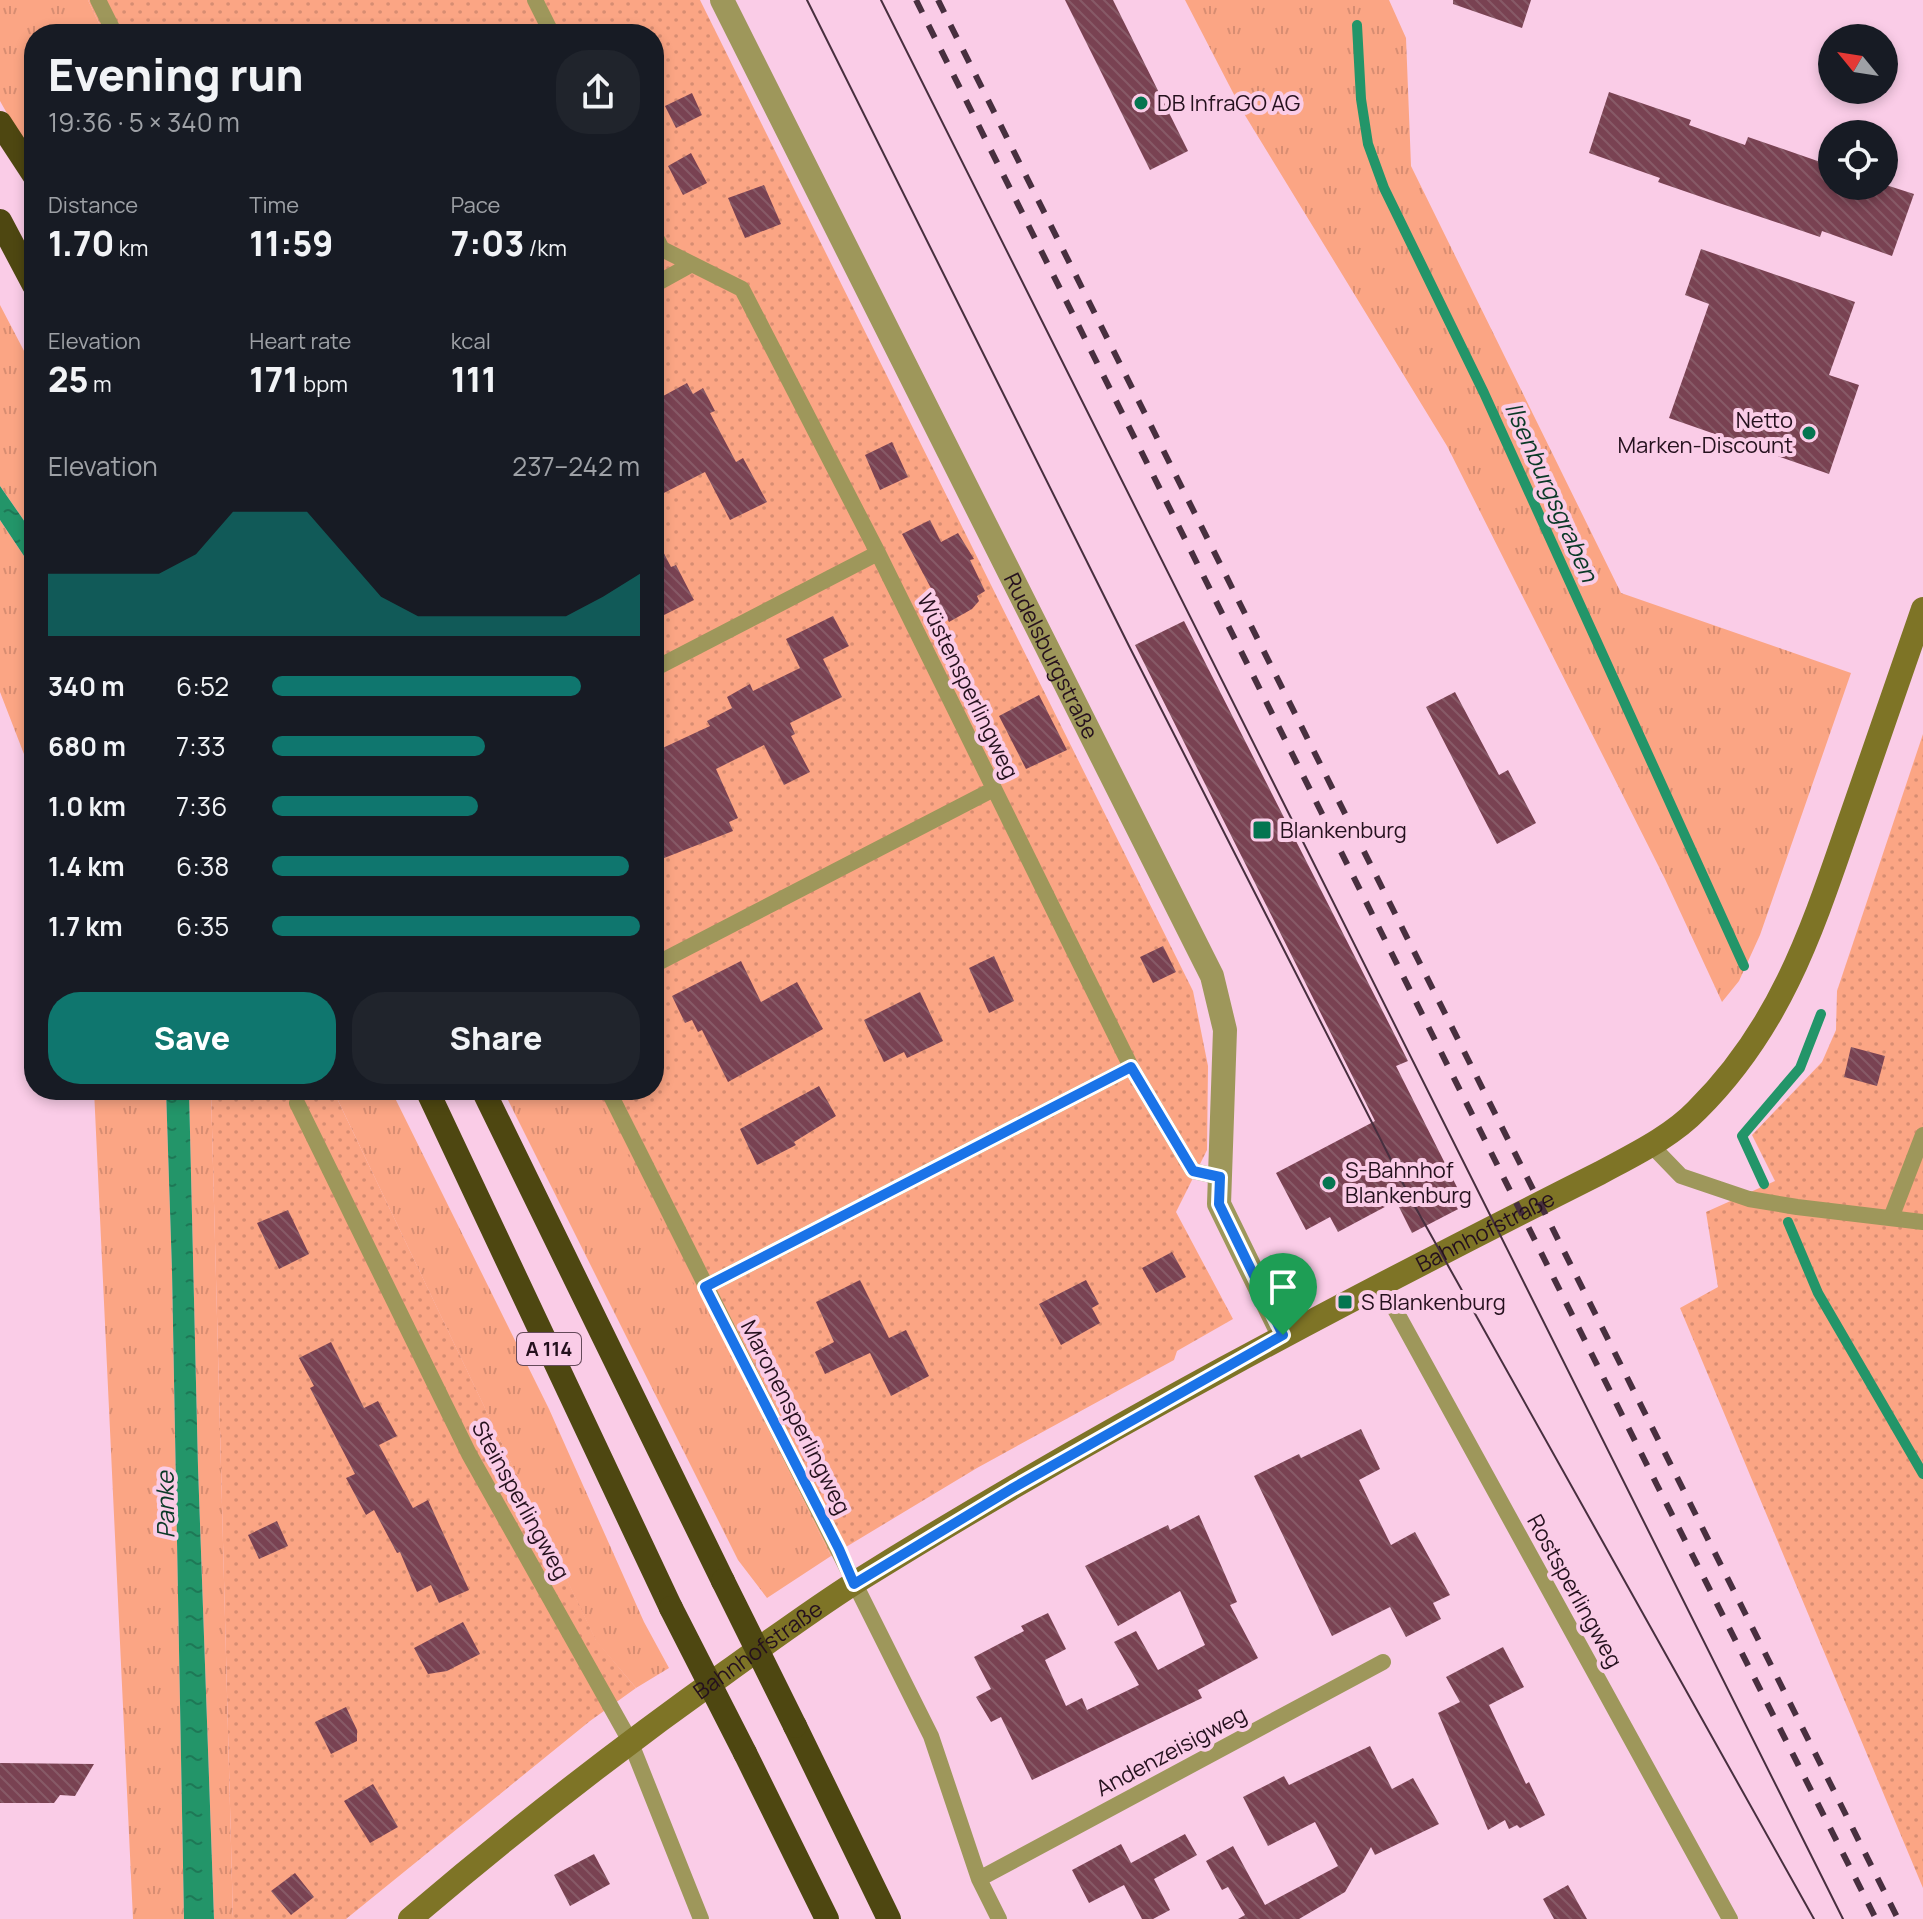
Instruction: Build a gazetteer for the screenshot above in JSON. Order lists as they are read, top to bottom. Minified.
{"streets":{"highway":["A 114"],"main road":["Bahnhofstraße"],"street":["Rudelsburgstraße"],"lane":["Wüstensperlingweg","Maronensperlingweg","Steinsperlingweg","Rostsperlingweg","Andenzeisigweg"]},"crossings":[["Rudelsburgstraße","Wüstensperlingweg"],["Rudelsburgstraße","Bahnhofstraße"],["Bahnhofstraße","Maronensperlingweg"],["Bahnhofstraße","Steinsperlingweg"],["Bahnhofstraße","Rostsperlingweg"],["Maronensperlingweg","Andenzeisigweg"]],"water":["Ilsenburgsgraben","Panke"],"places":{"other":["DB InfraGO AG","Netto Marken-Discount","S-Bahnhof Blankenburg"],"transit":["Blankenburg","S Blankenburg"]},"north":"top left","page":{"heading":["Evening run","19:36 · 5 × 340 m"],"stats":[["Distance","1.70 km"],["Time","11:59"],["Pace","7:03 /km"],["Elevation","25 m"],["Heart rate","171 bpm"],["kcal","111"]],"chart":["Elevation","237–242 m"],"list":[{"name":"340 m","note":"6:52"},{"name":"680 m","note":"7:33"},{"name":"1.0 km","note":"7:36"},{"name":"1.4 km","note":"6:38"},{"name":"1.7 km","note":"6:35"}],"buttons":["Save","Share"]}}
